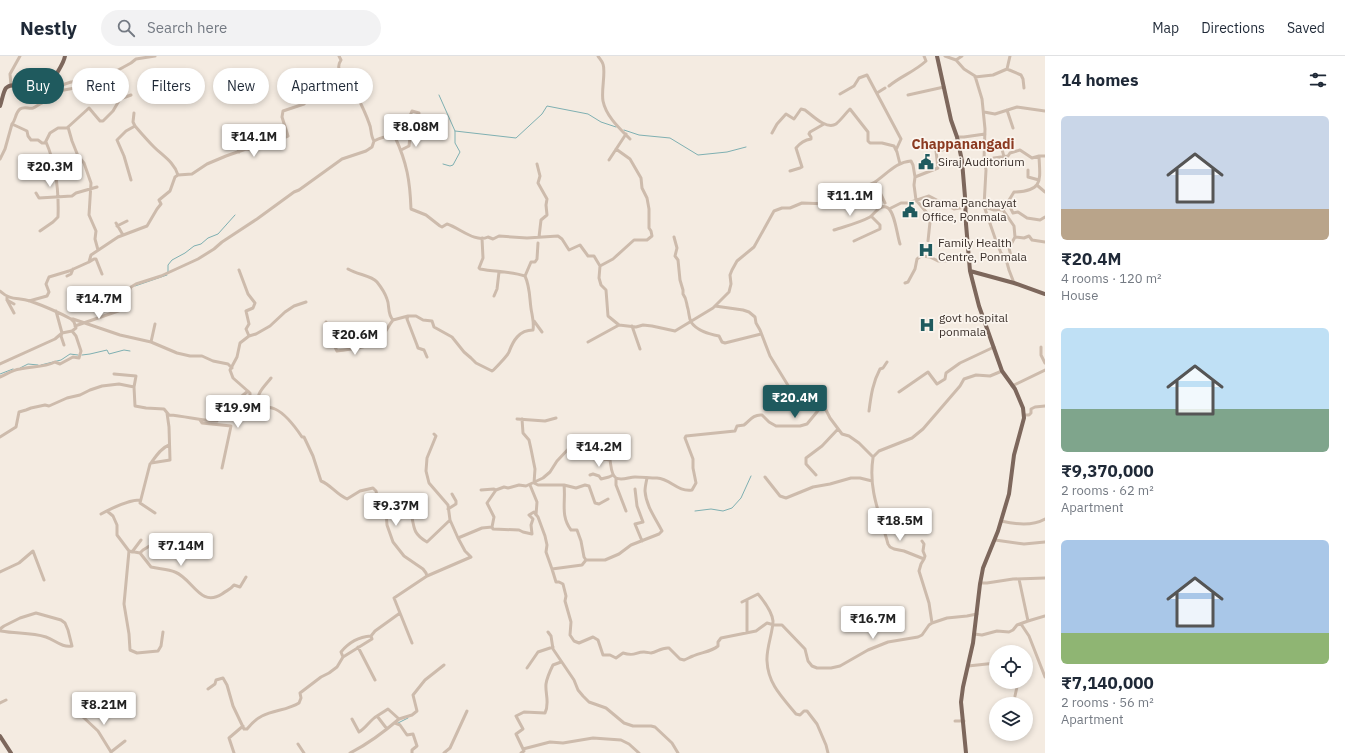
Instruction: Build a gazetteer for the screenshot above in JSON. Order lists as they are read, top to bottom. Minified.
{"districts":["Chappanangadi"],"places":{"public building":["Siraj Auditorium","Grama Panchayat Office, Ponmala"],"hospital":["Family Health Centre, Ponmala","govt hospital ponmala"]},"page":{"header":"Nestly","search":"Search here","nav":["Map","Directions","Saved"],"heading":"14 homes","chip":["Buy","Rent","Filters","New","Apartment"],"list":[{"name":"₹20.4M","note":"4 rooms · 120 m² · House"},{"name":"₹9,370,000","note":"2 rooms · 62 m² · Apartment"},{"name":"₹7,140,000","note":"2 rooms · 56 m² · Apartment"}],"price":["₹8.08M","₹14.1M","₹20.3M","₹11.1M","₹14.7M","₹20.6M","₹20.4M","₹19.9M","₹14.2M","₹9.37M","₹18.5M","₹7.14M","₹16.7M","₹8.21M"]}}
